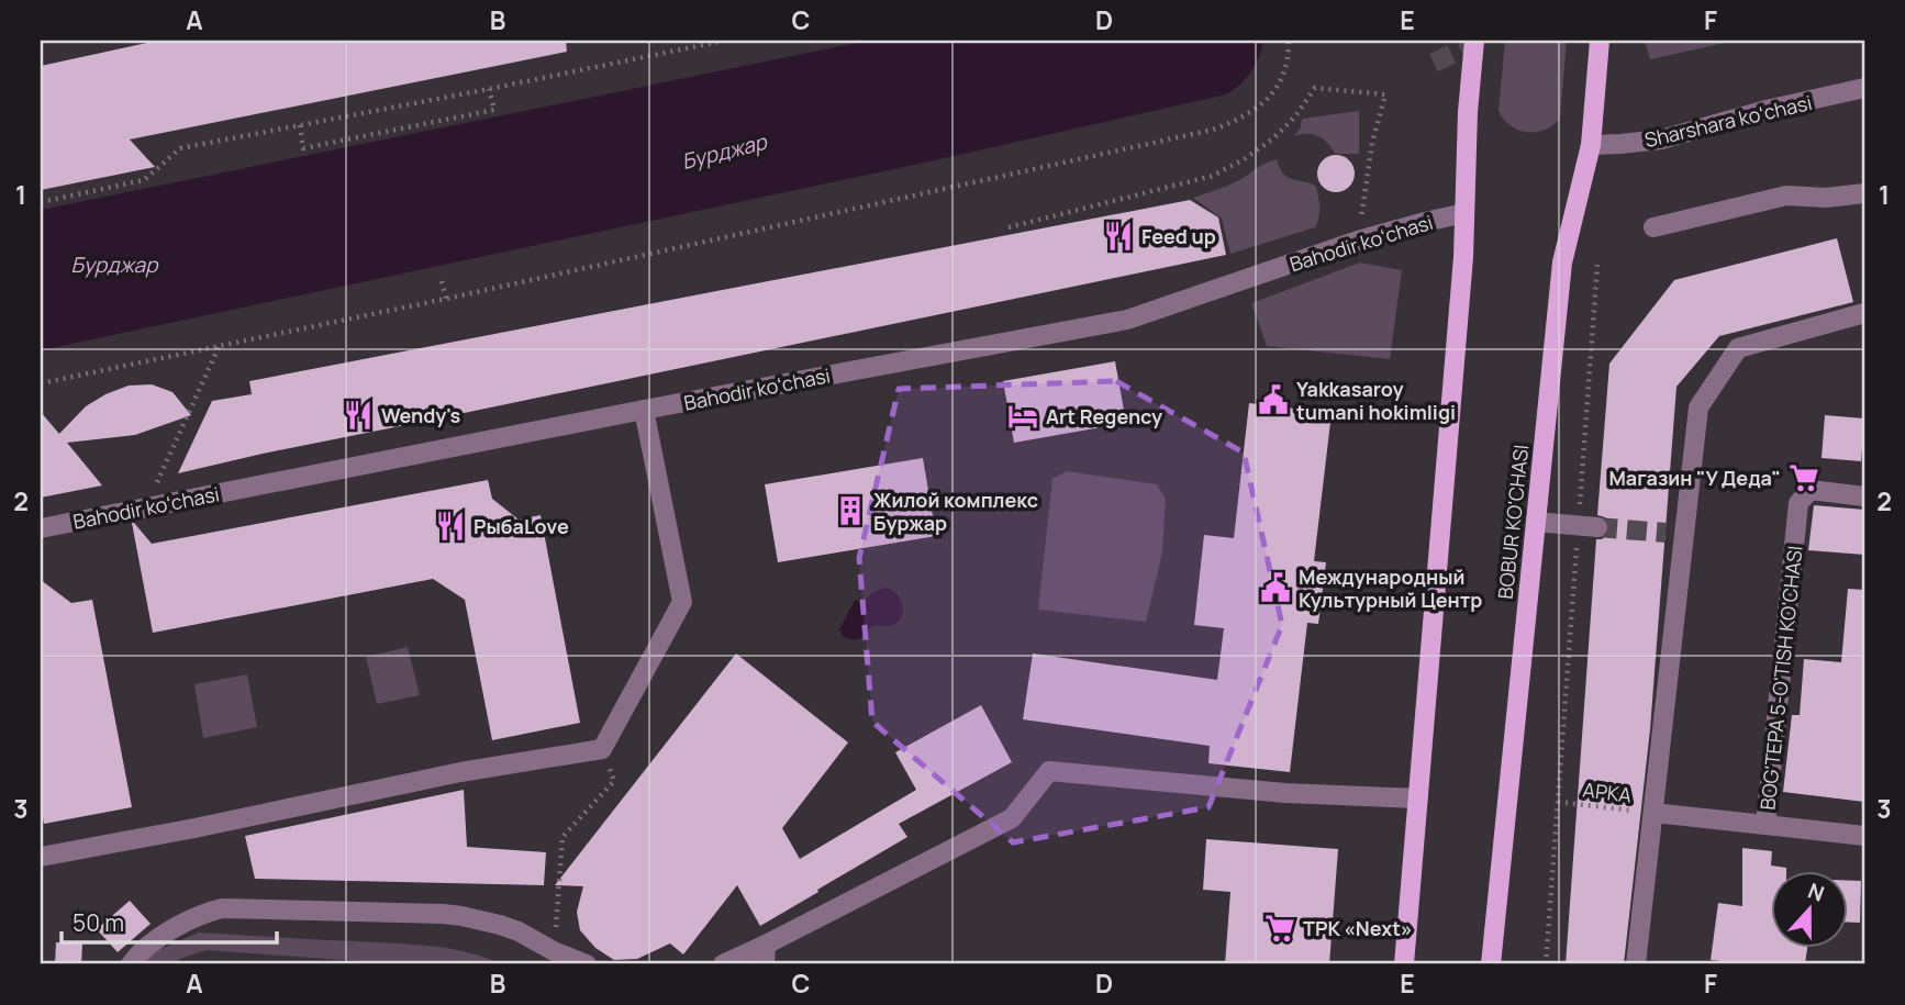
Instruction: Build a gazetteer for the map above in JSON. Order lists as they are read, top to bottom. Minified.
{"streets":{"main road":["BOBUR KO'CHASI"],"street":["Sharshara koʻchasi","Bahodir koʻchasi","BOG'TEPA 5-O'TISH KO'CHASI"],"path":["АРКА"]},"crossings":[["Sharshara koʻchasi","BOBUR KO'CHASI"]],"water":["Бурджар"],"places":{"restaurant":["Feed up","Wendy's","РыбаLove"],"public building":["Yakkasaroy tumani hokimligi","Международный Культурный Центр"],"hotel":["Art Regency"],"supermarket":["Магазин \"У Деда\"","ТРК «Next»"],"building":["Жилой комплекс Буржар"]},"scale_bar":"50 m","north":"top","grid":{"columns":["A","B","C","D","E","F"],"rows":["1","2","3"]}}
